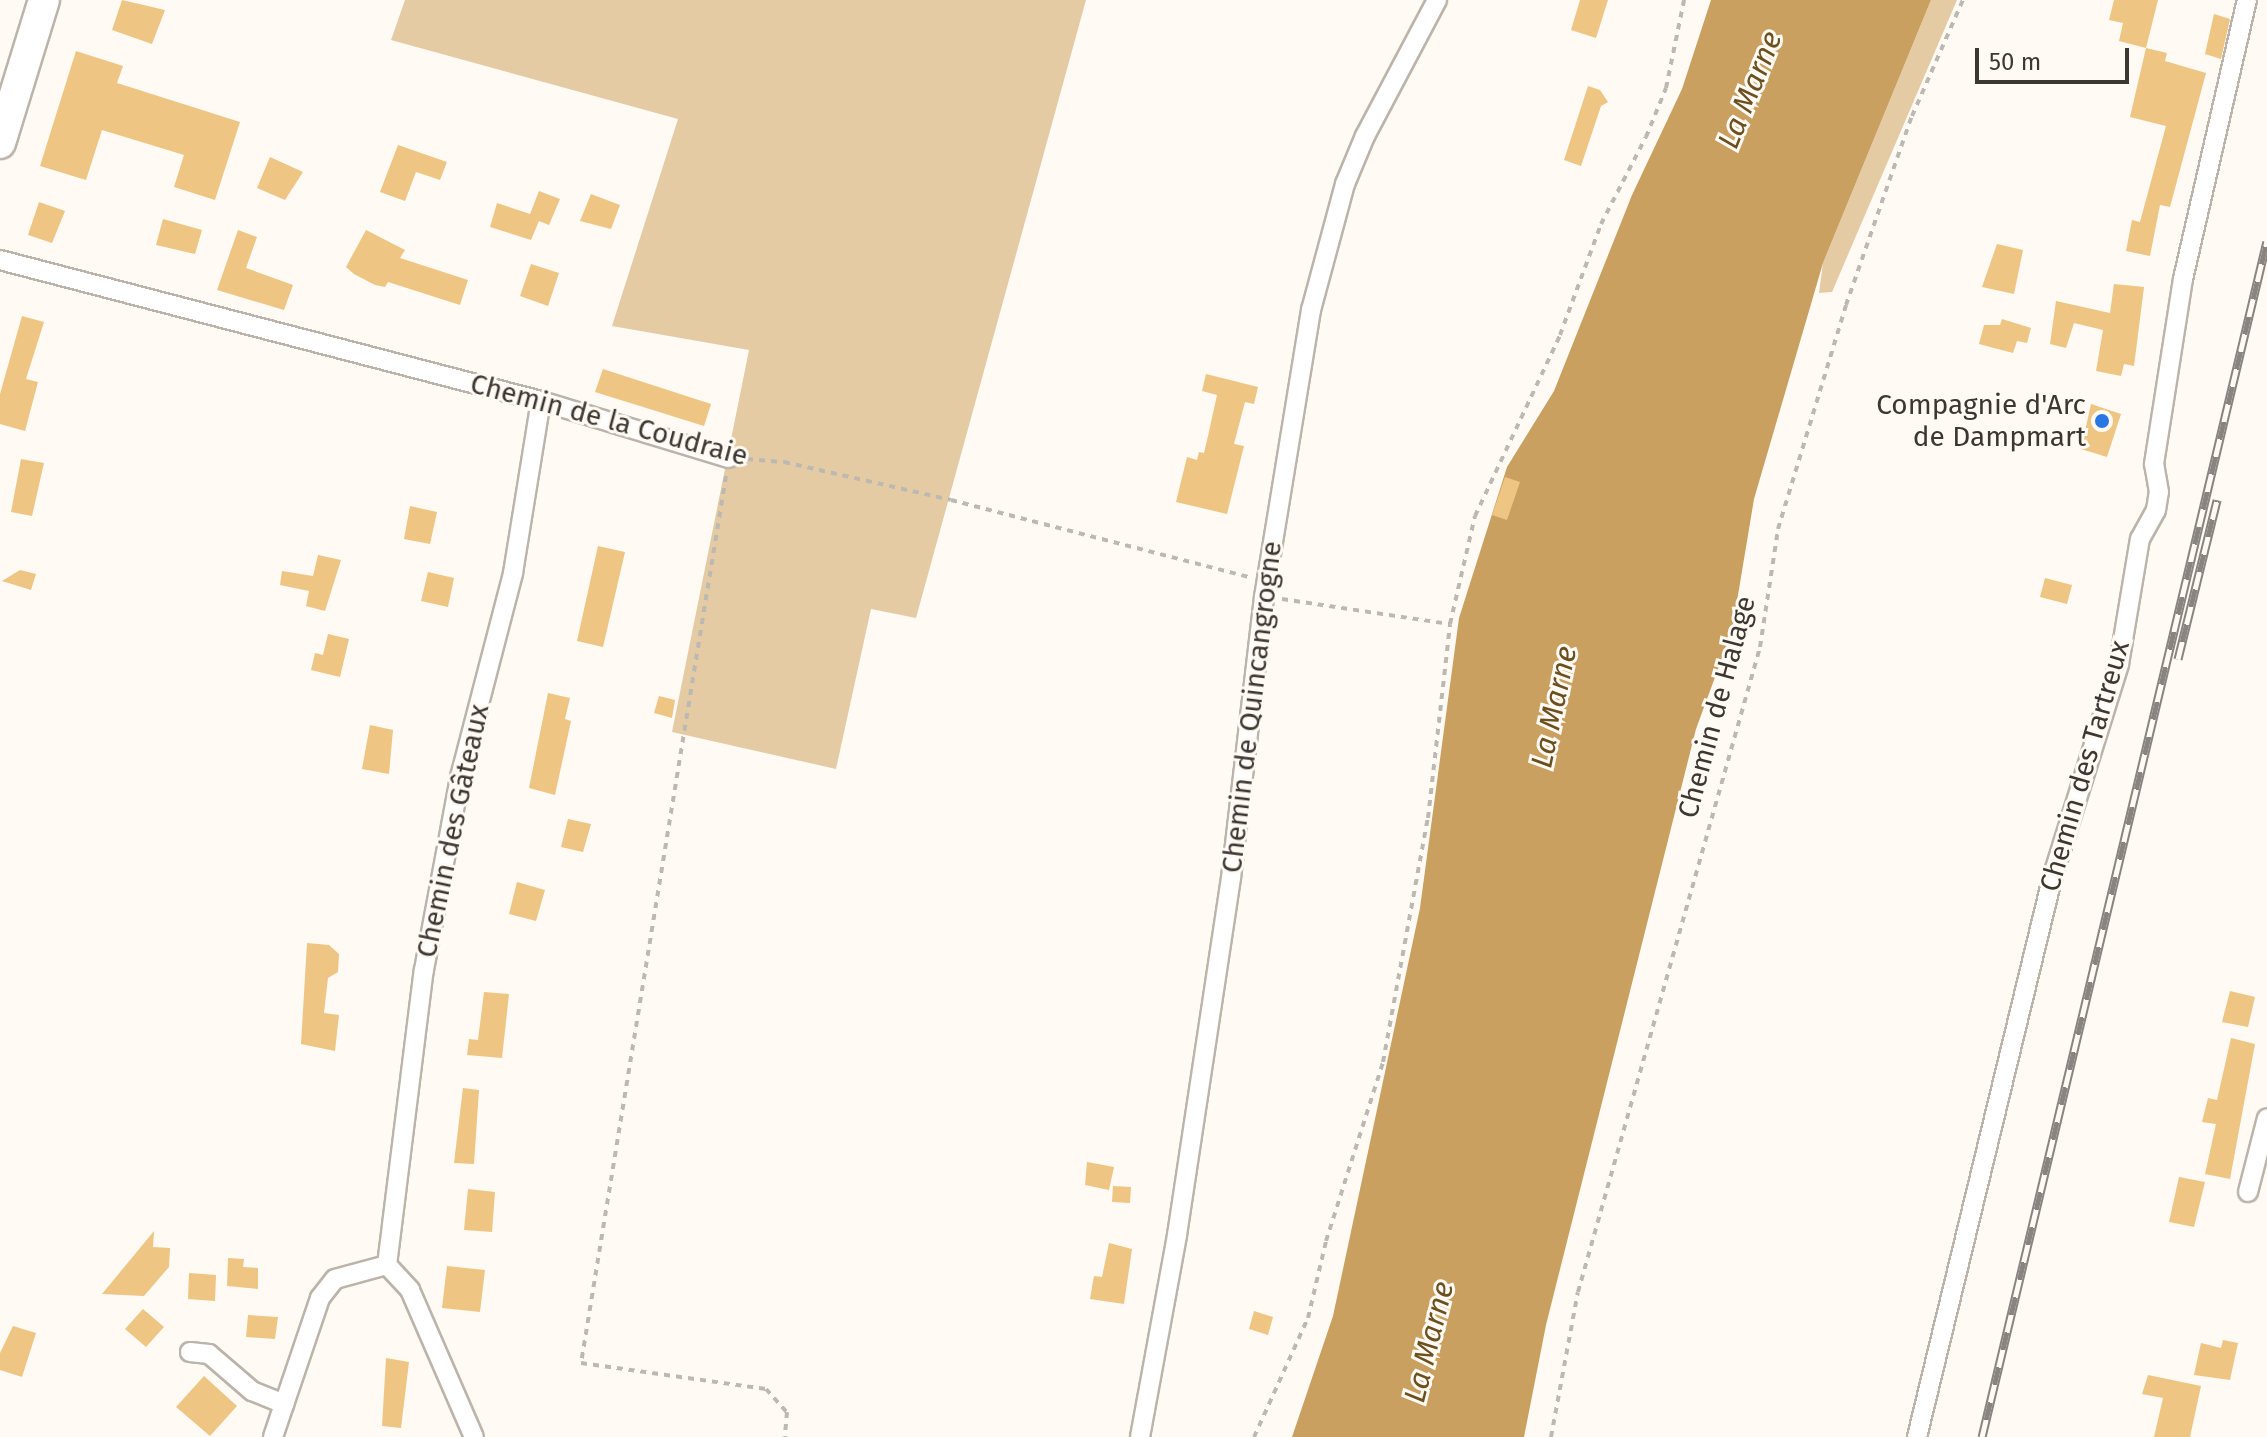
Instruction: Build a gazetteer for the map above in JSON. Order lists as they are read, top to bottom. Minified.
{"streets":{"street":["Chemin de la Coudraie","Chemin de Quincangrogne","Chemin des Tartreux","Chemin des Gâteaux"],"path":["Chemin de Halage"]},"crossings":[["Chemin de la Coudraie","Chemin de Quincangrogne"],["Chemin de la Coudraie","Chemin des Gâteaux"]],"water":["La Marne"],"places":["Compagnie d'Arc de Dampmart"],"scale_bar":"50 m"}
